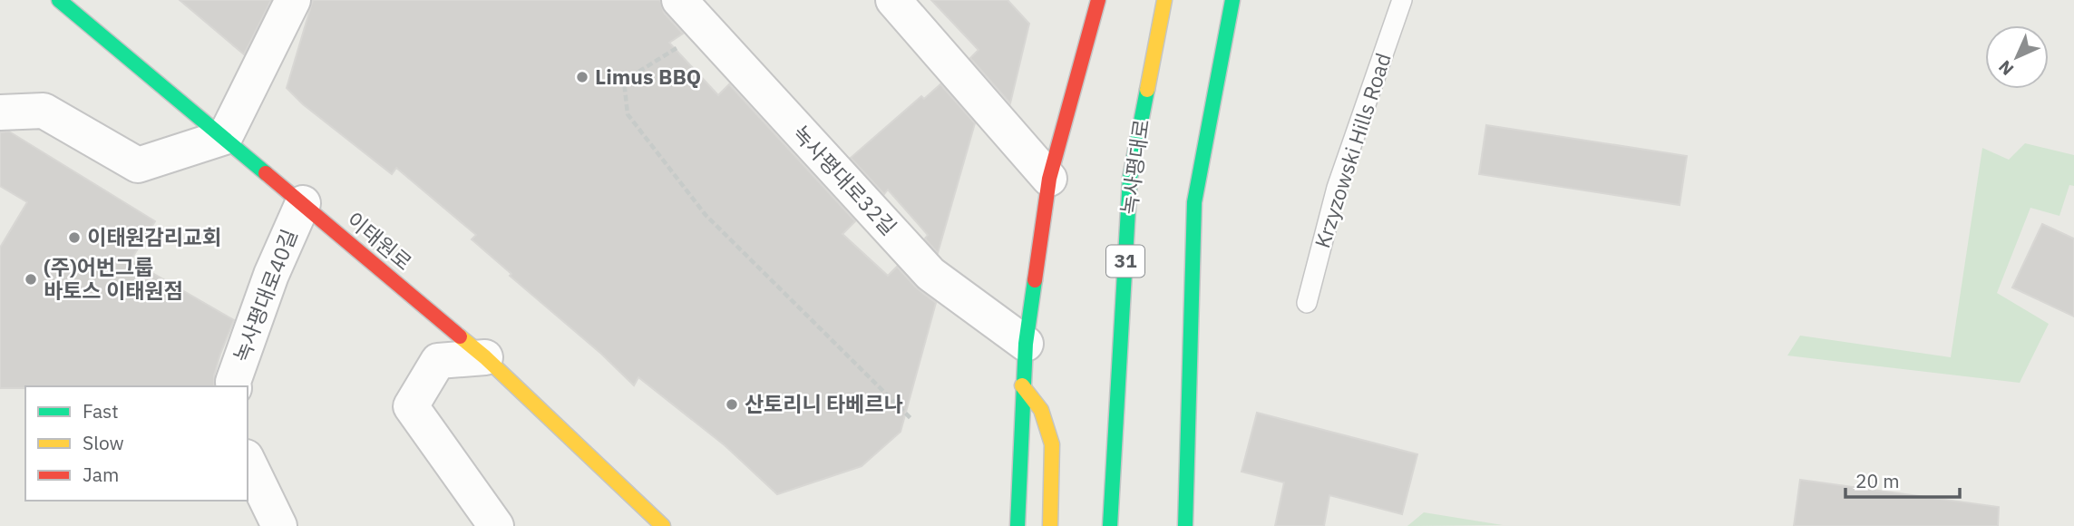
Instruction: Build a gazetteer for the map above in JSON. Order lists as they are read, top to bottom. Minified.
{"streets":{"main road":["녹사평대로","이태원로","31"],"street":["녹사평대로32길","녹사평대로40길"],"lane":["Krzyzowski Hills Road"]},"crossings":[["이태원로","녹사평대로40길"]],"places":["Limus BBQ","이태원감리교회","(주)어번그룹 바토스 이태원점","산토리니 타베르나"],"legend":["Fast","Slow","Jam"],"scale_bar":"20 m","north":"bottom left"}
